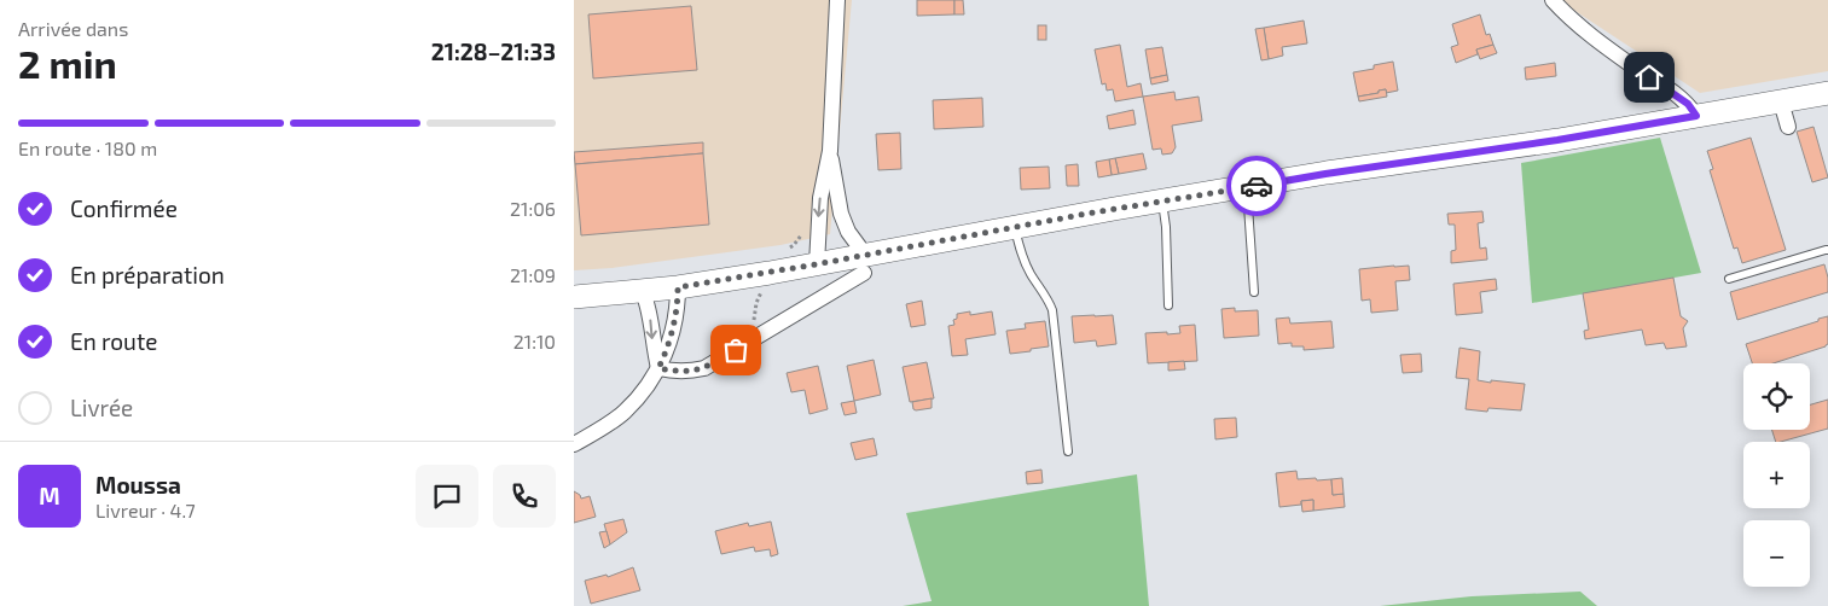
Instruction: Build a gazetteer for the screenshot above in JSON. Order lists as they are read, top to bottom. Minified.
{"page":{"heading":["2 min","Arrivée dans","21:28–21:33"],"panel":["Moussa","Livreur · 4.7"],"bar":"En route · 180 m","list":[["Confirmée","21:06"],["En préparation","21:09"],["En route","21:10"],"Livrée"],"map_buttons":["+","−"],"round":"M"}}
